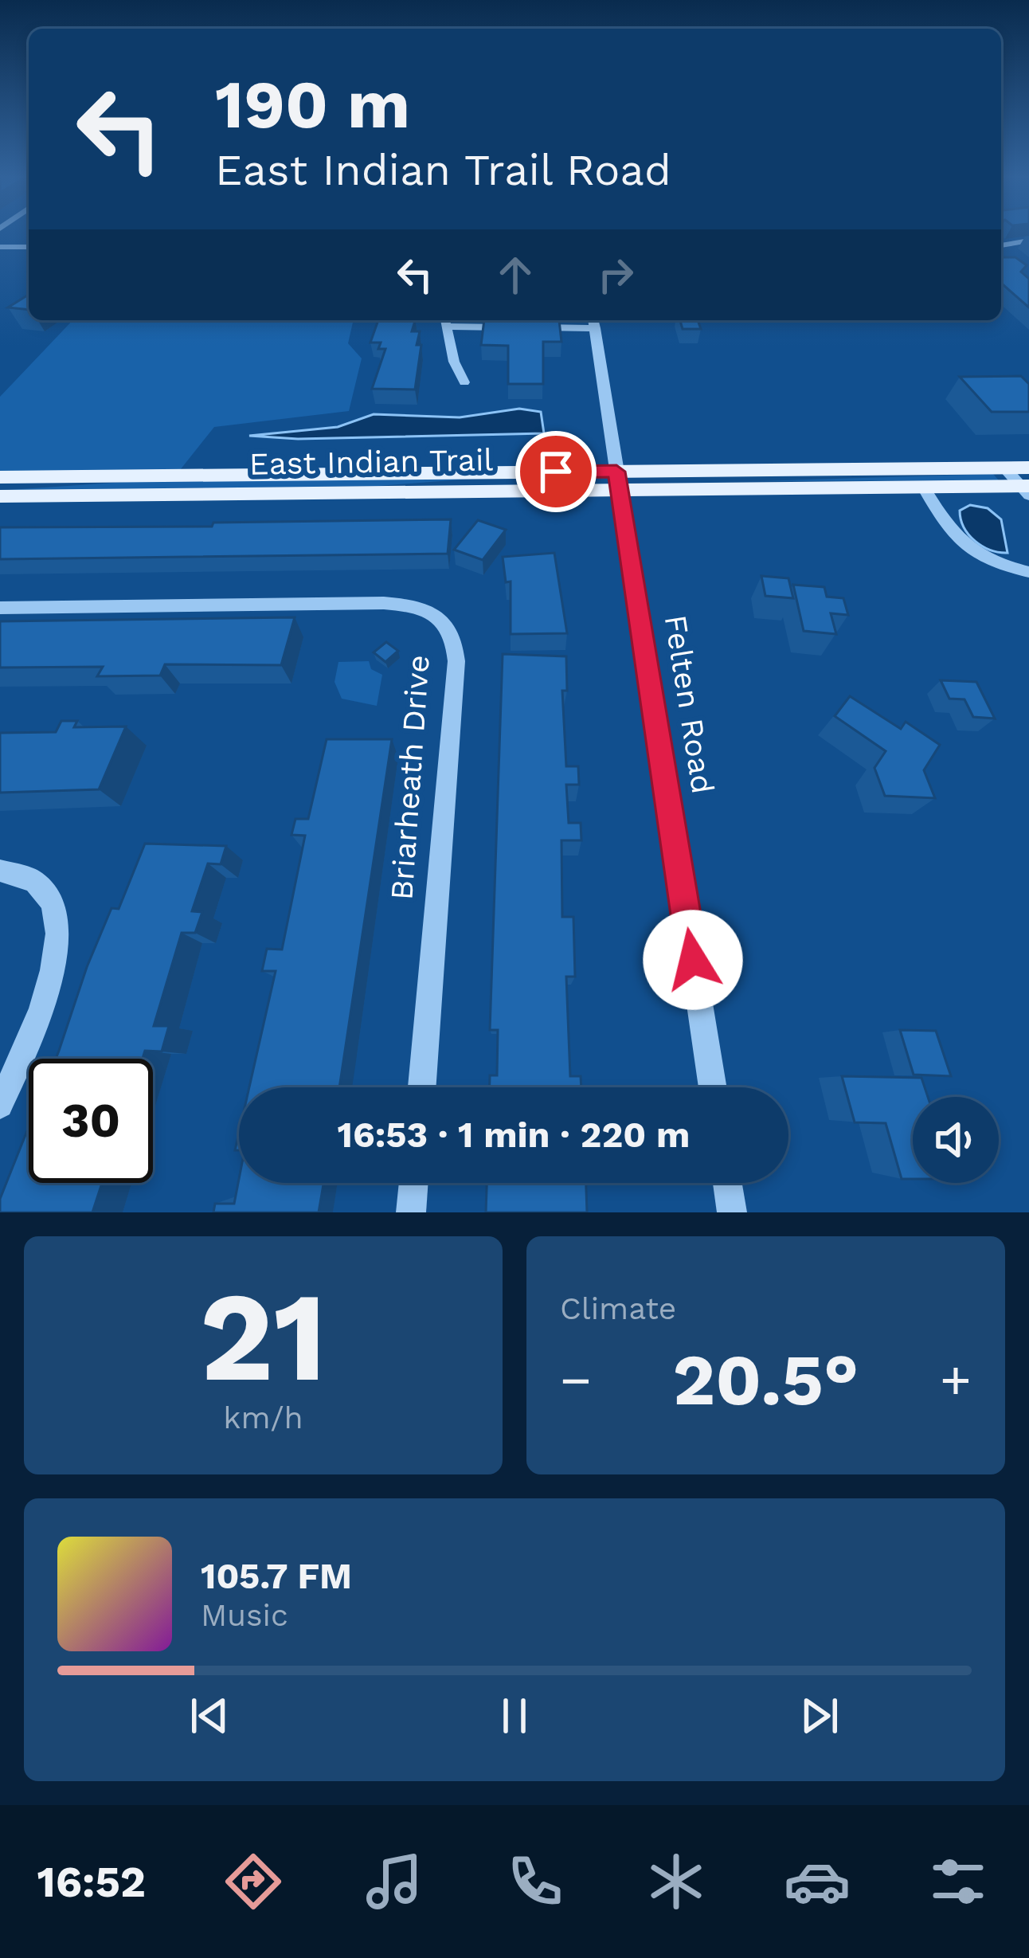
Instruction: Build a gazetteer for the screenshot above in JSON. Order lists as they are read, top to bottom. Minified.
{"streets":{"main road":["East Indian Trail"],"street":["Felten Road","Briarheath Drive"]},"crossings":[["East Indian Trail","Felten Road"]],"page":{"turn":["190 m","East Indian Trail Road"],"limit":"30","trip":"16:53 · 1 min · 220 m","tile":[["21","km/h"],"Climate"],"heat":["−","20.5°","+"],"song":["105.7 FM","Music"],"tabs":"16:52"}}
